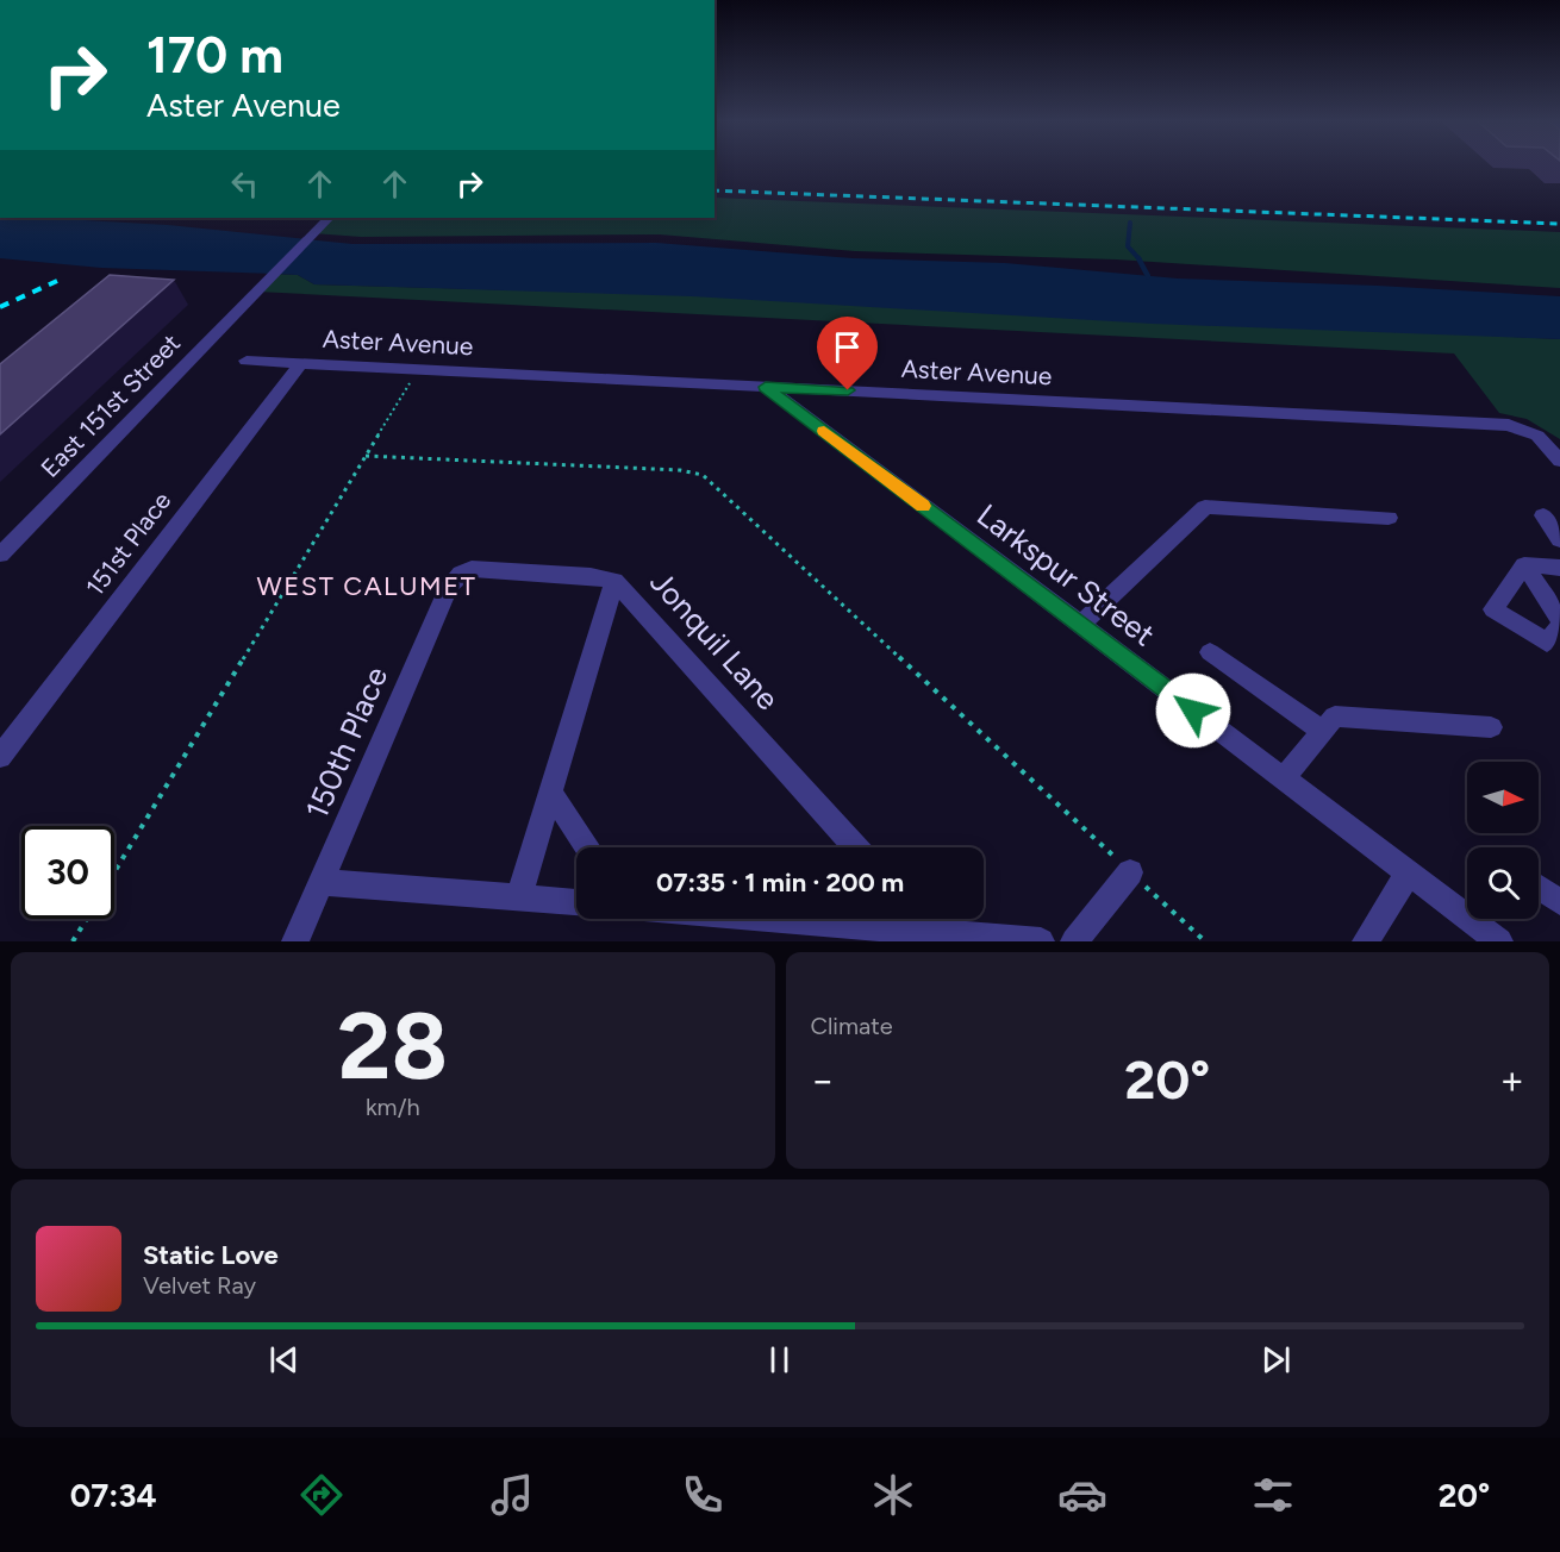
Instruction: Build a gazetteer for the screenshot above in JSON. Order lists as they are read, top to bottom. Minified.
{"streets":{"street":["Aster Avenue","East 151st Street","151st Place","Larkspur Street","Jonquil Lane","150th Place"]},"crossings":[["Aster Avenue","151st Place"],["Aster Avenue","Larkspur Street"],["Jonquil Lane","150th Place"]],"districts":["WEST CALUMET"],"north":"right","page":{"turn":["170 m","Aster Avenue"],"limit":"30","trip":"07:35 · 1 min · 200 m","tile":[["28","km/h"],"Climate"],"heat":["−","20°","+"],"song":["Static Love","Velvet Ray"],"tabs":["07:34","20°"]}}
